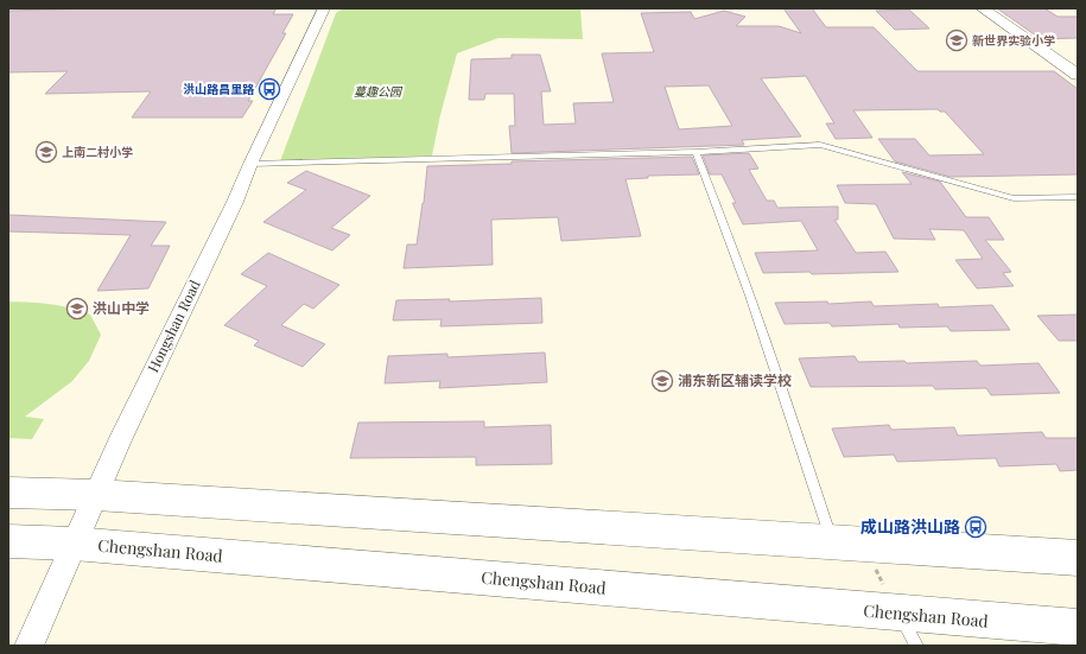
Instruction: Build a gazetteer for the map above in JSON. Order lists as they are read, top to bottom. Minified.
{"streets":{"main road":["Chengshan Road"],"street":["Hongshan Road"]},"crossings":[["Hongshan Road","Chengshan Road"]],"parks":["蔓趣公园"],"places":{"school or university":["新世界实验小学","上南二村小学","洪山中学","浦东新区辅读学校"],"bus stop":["洪山路昌里路","成山路洪山路"]}}
